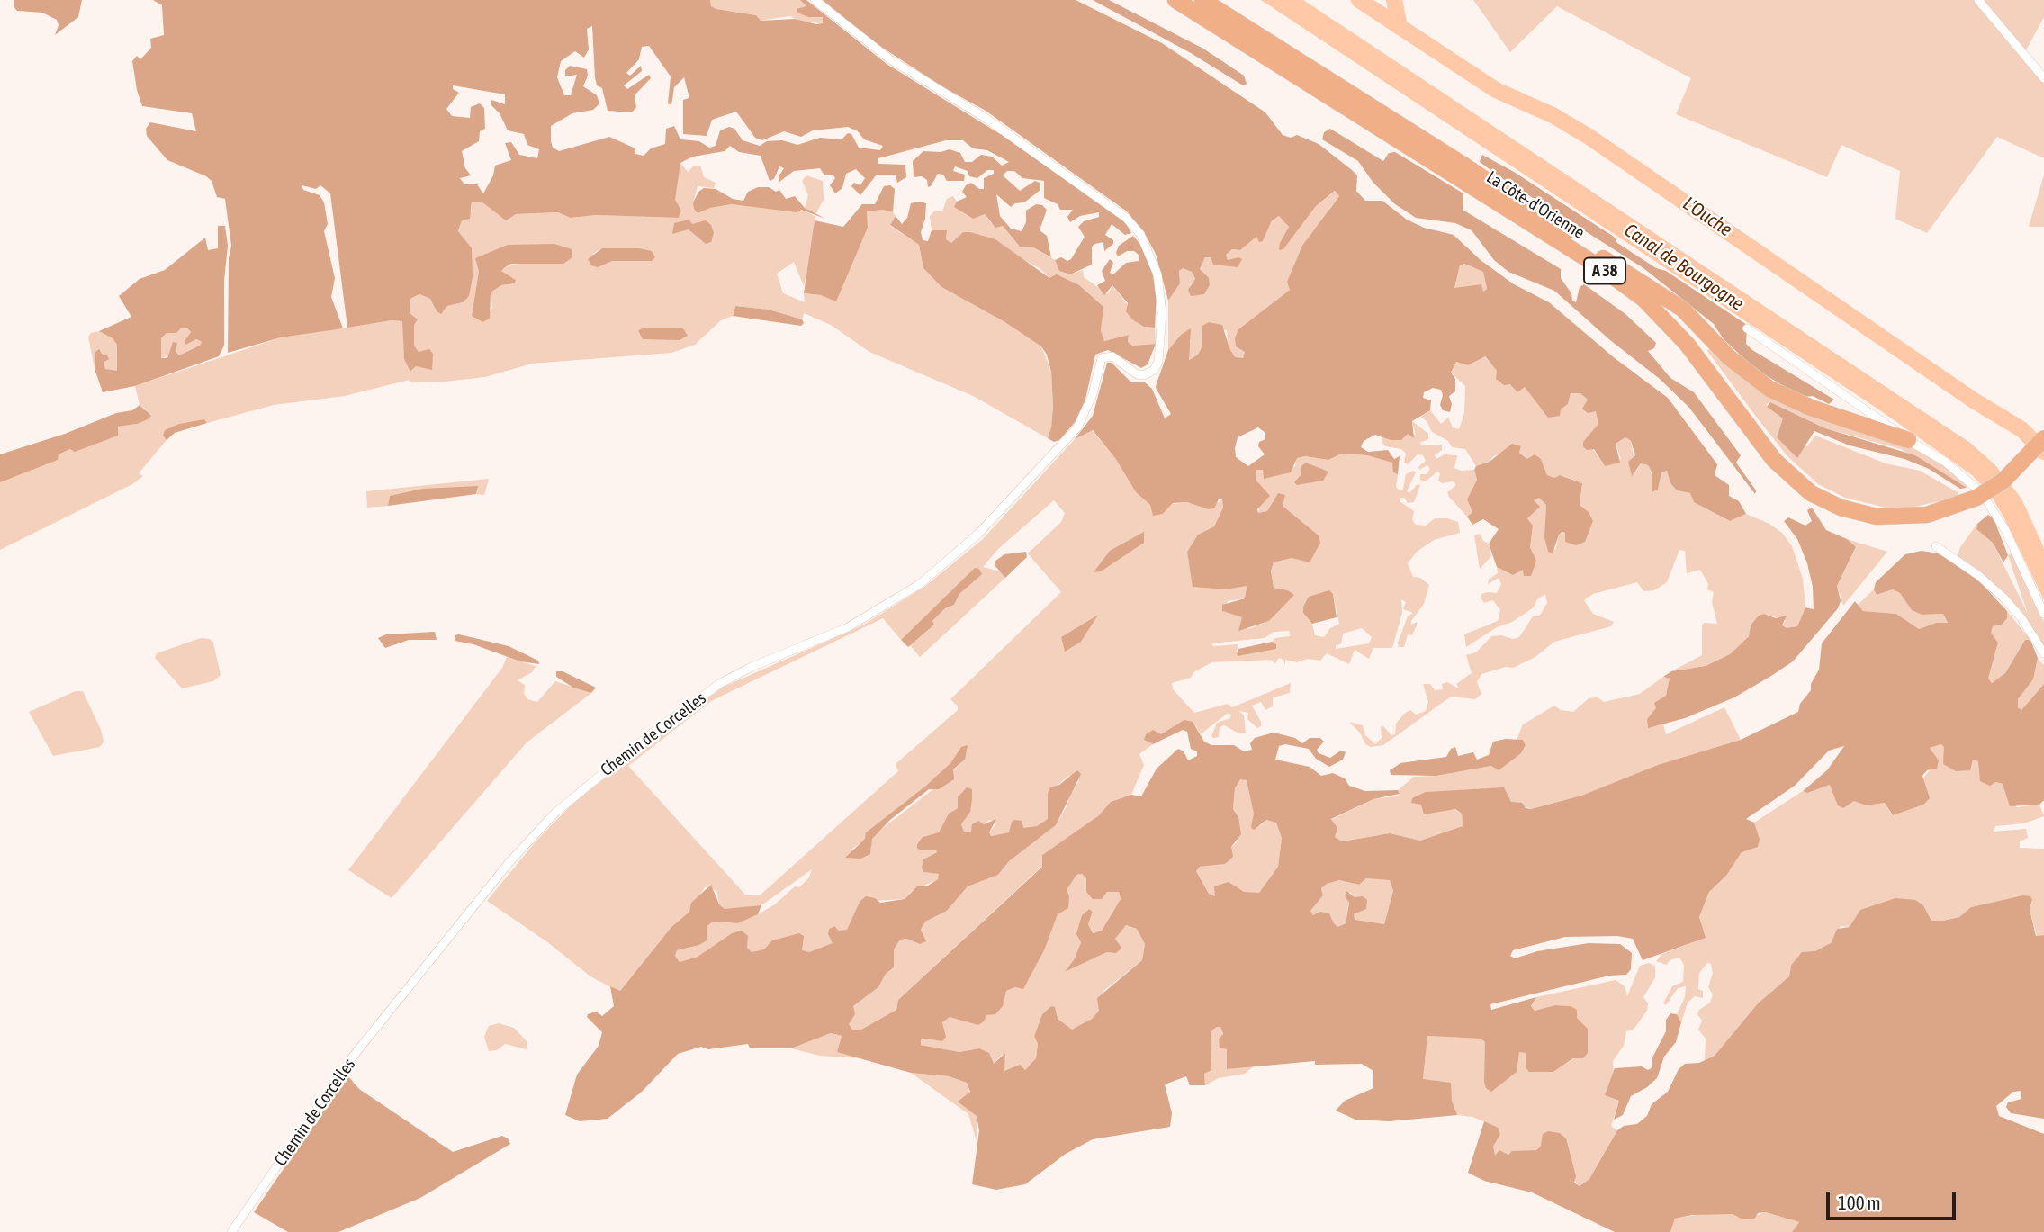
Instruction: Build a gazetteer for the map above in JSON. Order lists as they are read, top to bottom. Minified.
{"streets":{"highway":["La Côte-d'Orienne","A 38"],"street":["Chemin de Corcelles"]},"water":["L'Ouche","Canal de Bourgogne"],"scale_bar":"100 m"}
